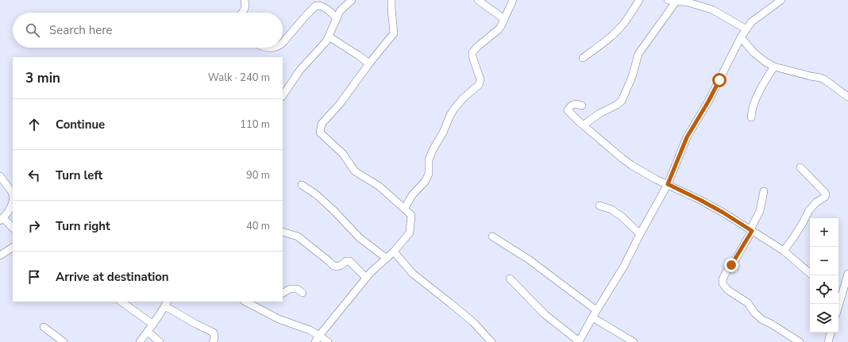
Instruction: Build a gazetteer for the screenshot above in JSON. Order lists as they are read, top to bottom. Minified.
{"page":{"search":"Search here","heading":["3 min","Walk · 240 m"],"list":[["Continue","110 m"],["Turn left","90 m"],["Turn right","40 m"],"Arrive at destination"],"map_buttons":["+","−"]}}
